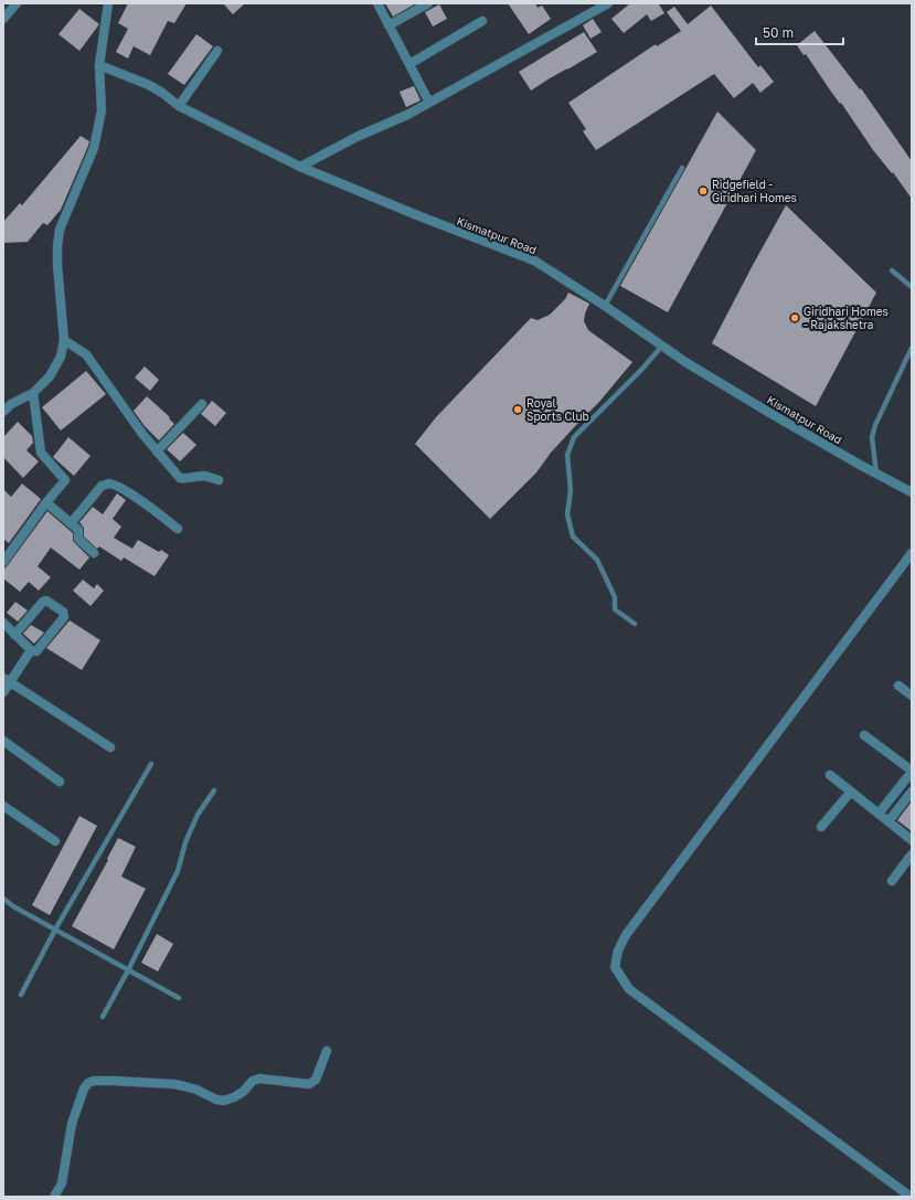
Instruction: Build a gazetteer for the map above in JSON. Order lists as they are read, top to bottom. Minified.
{"streets":{"street":["Kismatpur Road"]},"places":["Ridgefield - Giridhari Homes","Giridhari Homes - Rajakshetra","Royal Sports Club"],"scale_bar":"50 m"}
